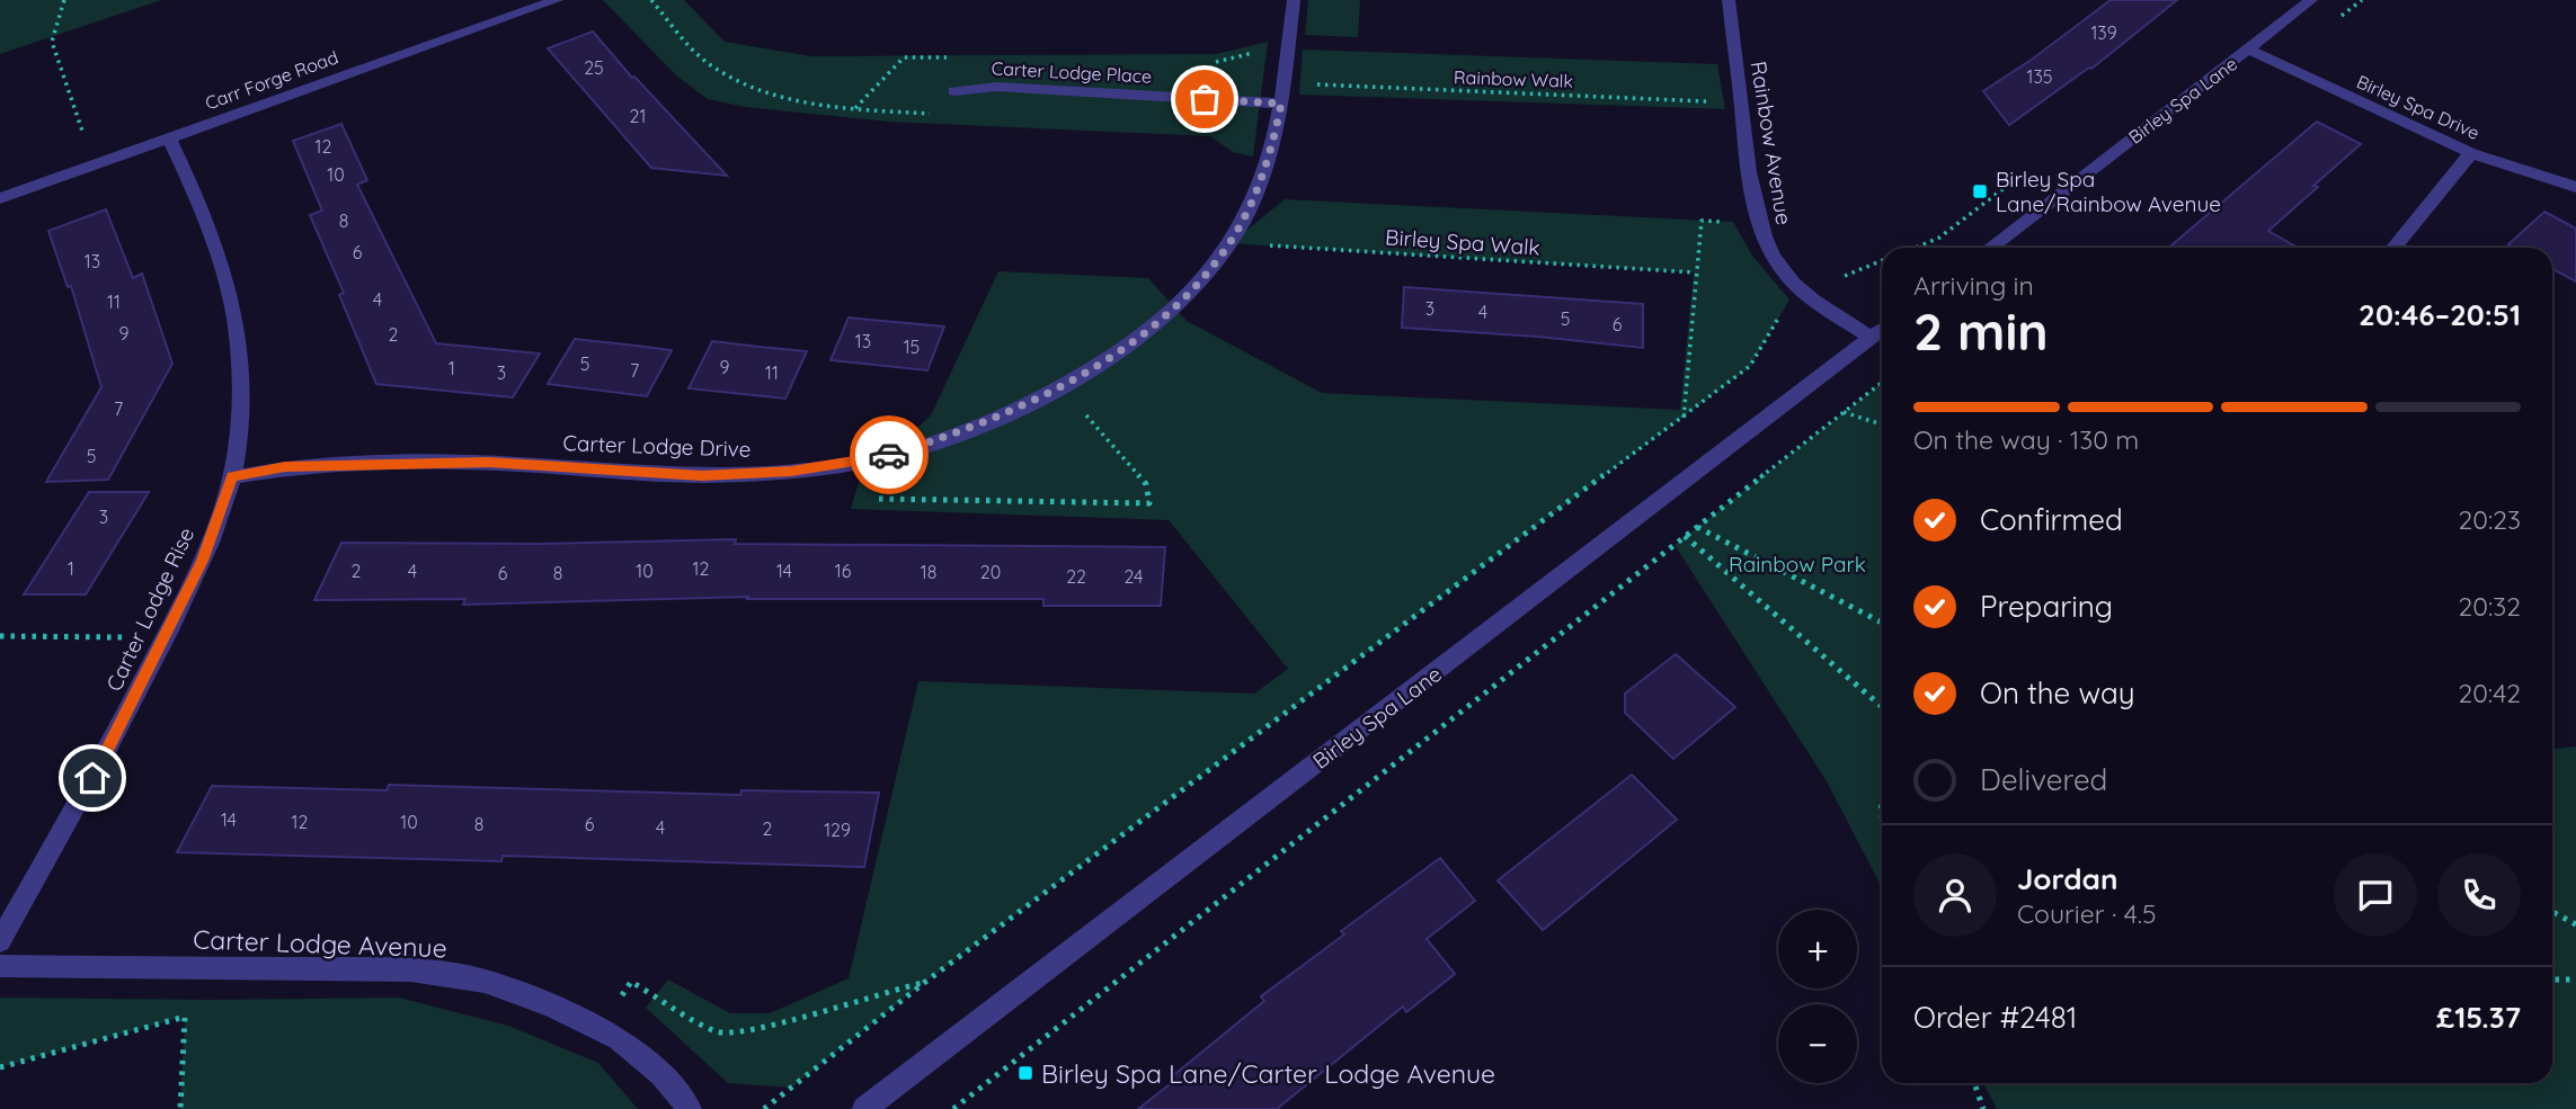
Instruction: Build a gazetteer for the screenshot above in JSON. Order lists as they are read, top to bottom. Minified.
{"streets":{"street":["Carter Lodge Place","Carr Forge Road","Birley Spa Lane","Birley Spa Drive","Rainbow Avenue","Carter Lodge Drive","Carter Lodge Rise","Carter Lodge Avenue"],"path":["Rainbow Walk","Birley Spa Walk"]},"crossings":[["Carter Lodge Place","Carter Lodge Drive"],["Rainbow Walk","Rainbow Avenue"],["Rainbow Walk","Carter Lodge Drive"],["Carr Forge Road","Carter Lodge Rise"],["Birley Spa Lane","Birley Spa Drive"],["Birley Spa Lane","Rainbow Avenue"],["Birley Spa Walk","Carter Lodge Drive"],["Carter Lodge Drive","Carter Lodge Rise"]],"parks":["Rainbow Park"],"places":{"transit":["Birley Spa Lane/Rainbow Avenue","Birley Spa Lane/Carter Lodge Avenue"]},"house_numbers":["139","25","135","21","12","10","8","6","13","4","11","3","4","5","6","9","2","13","15","5","9","1","7","3","11","7","5","3","1","12","2","4","10","14","16","18","20","6","8","22","24","14","12","10","8","6","4","2","129"],"page":{"heading":["2 min","Arriving in","20:46–20:51"],"panel":["Jordan","Courier · 4.5","Order #2481","£15.37"],"bar":"On the way · 130 m","list":[["Confirmed","20:23"],["Preparing","20:32"],["On the way","20:42"],"Delivered"],"map_buttons":["+","−"]}}
